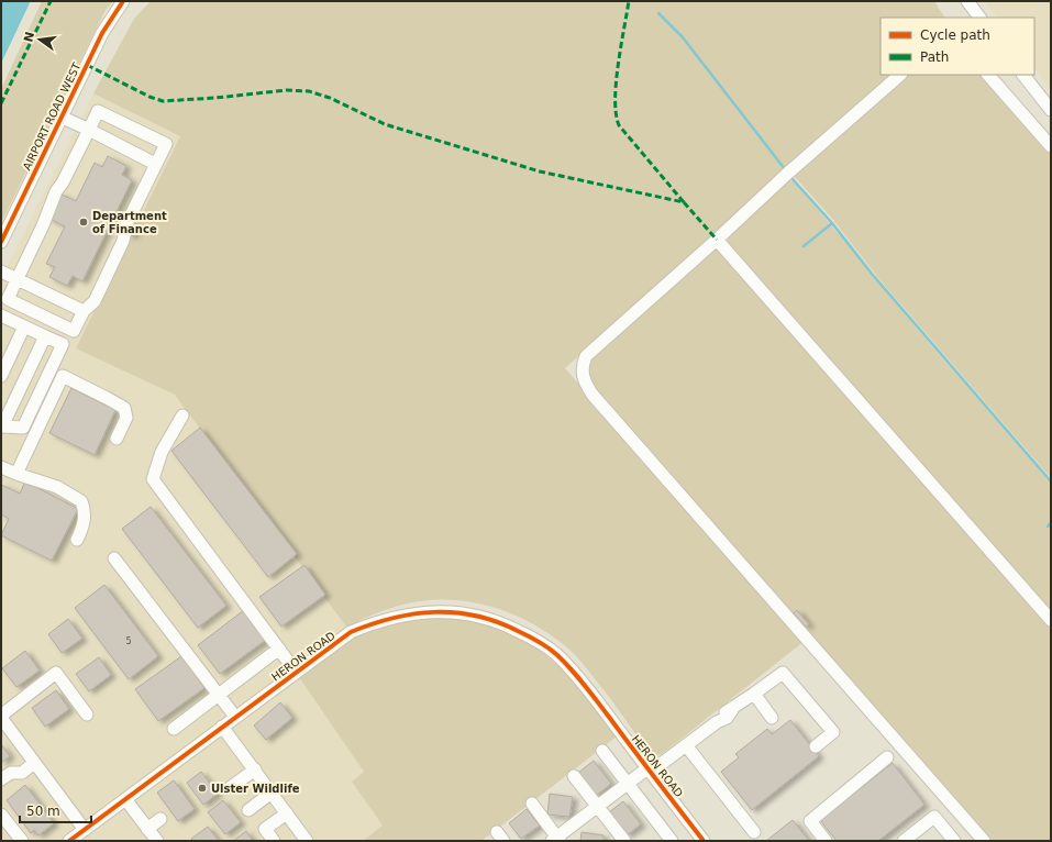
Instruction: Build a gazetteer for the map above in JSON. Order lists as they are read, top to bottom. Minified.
{"streets":{"street":["AIRPORT ROAD WEST","HERON ROAD"]},"places":["Department of Finance","Ulster Wildlife"],"house_numbers":["5"],"legend":["Cycle path","Path"],"scale_bar":"50 m","north":"left"}
